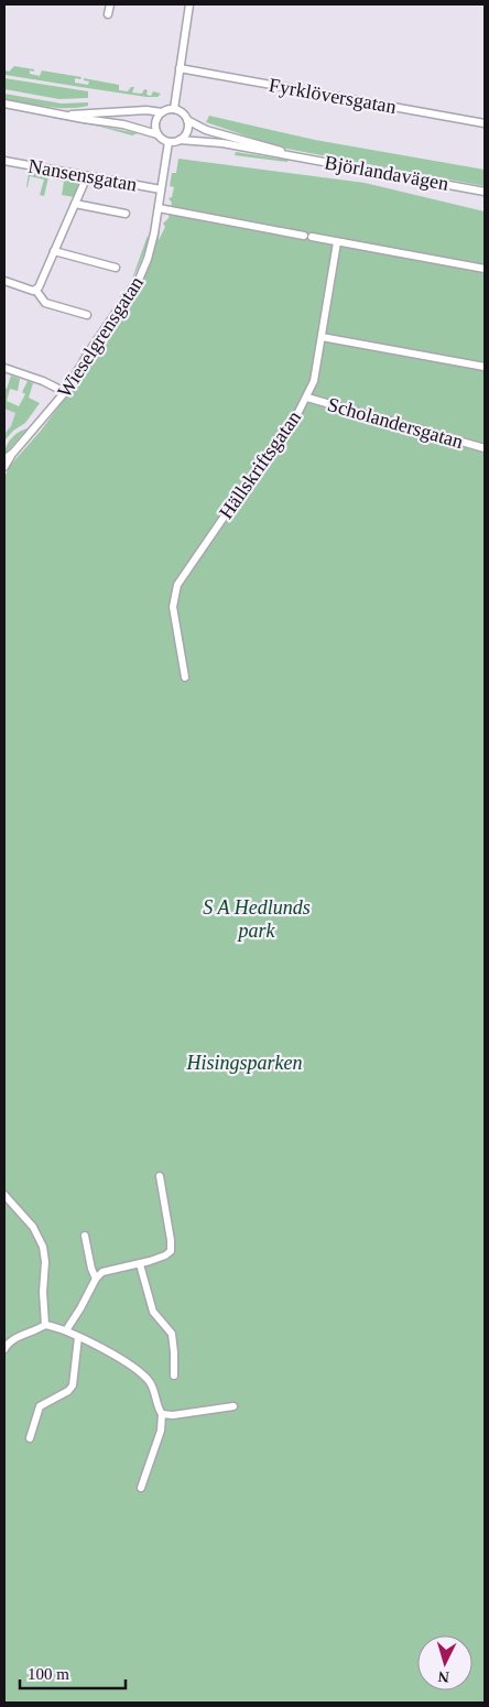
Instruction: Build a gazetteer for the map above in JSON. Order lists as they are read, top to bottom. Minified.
{"streets":{"street":["Fyrklöversgatan","Björlandavägen","Nansensgatan","Wieselgrensgatan","Scholandersgatan","Hällskriftsgatan"]},"crossings":[["Björlandavägen","Wieselgrensgatan"],["Nansensgatan","Wieselgrensgatan"],["Scholandersgatan","Hällskriftsgatan"]],"parks":["S A Hedlunds park","Hisingsparken"],"scale_bar":"100 m","north":"bottom"}
